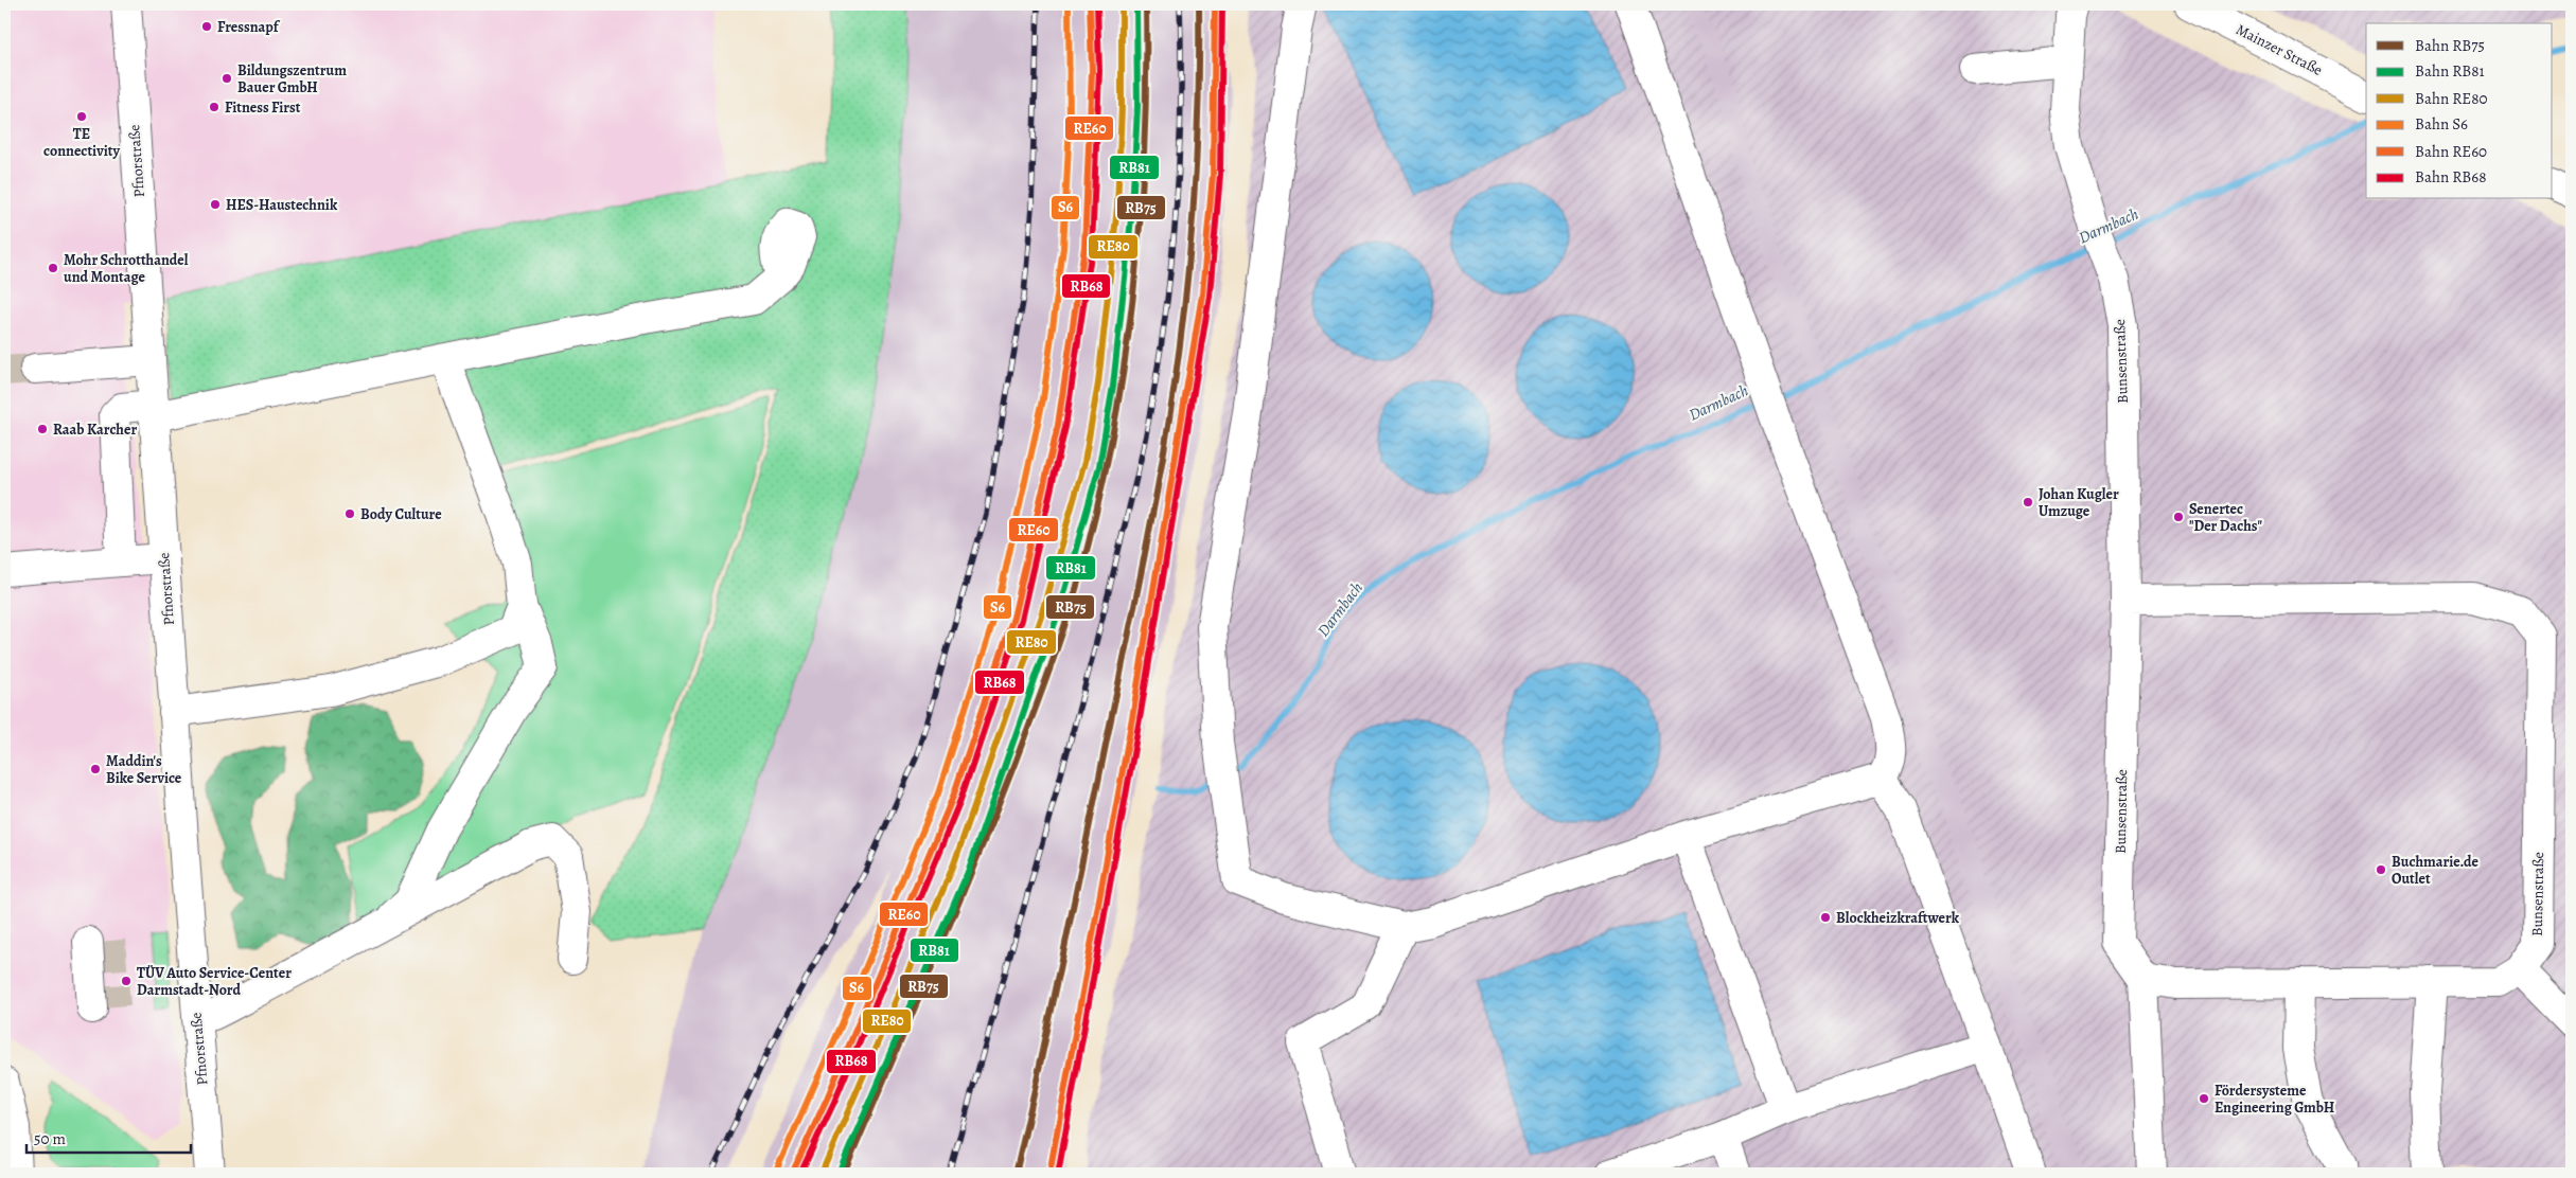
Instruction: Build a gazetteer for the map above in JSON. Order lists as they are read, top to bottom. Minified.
{"streets":{"street":["Mainzer Straße","Pfnorstraße","Bunsenstraße"]},"water":["Darmbach"],"places":["Fressnapf","Bildungszentrum Bauer GmbH","Fitness First","TE connectivity","HES-Haustechnik","Mohr Schrotthandel und Montage","Raab Karcher","Johan Kugler Umzuge","Body Culture","Senertec \"Der Dachs\"","Maddin's Bike Service","Buchmarie.de Outlet","Blockheizkraftwerk","TÜV Auto Service-Center Darmstadt-Nord","Fördersysteme Engineering GmbH"],"lines":["rail line RB75","rail line RB81","rail line RE80","rail line S6","rail line RE60","rail line RB68"],"legend":["Bahn RB75","Bahn RB81","Bahn RE80","Bahn S6","Bahn RE60","Bahn RB68"],"scale_bar":"50 m"}
